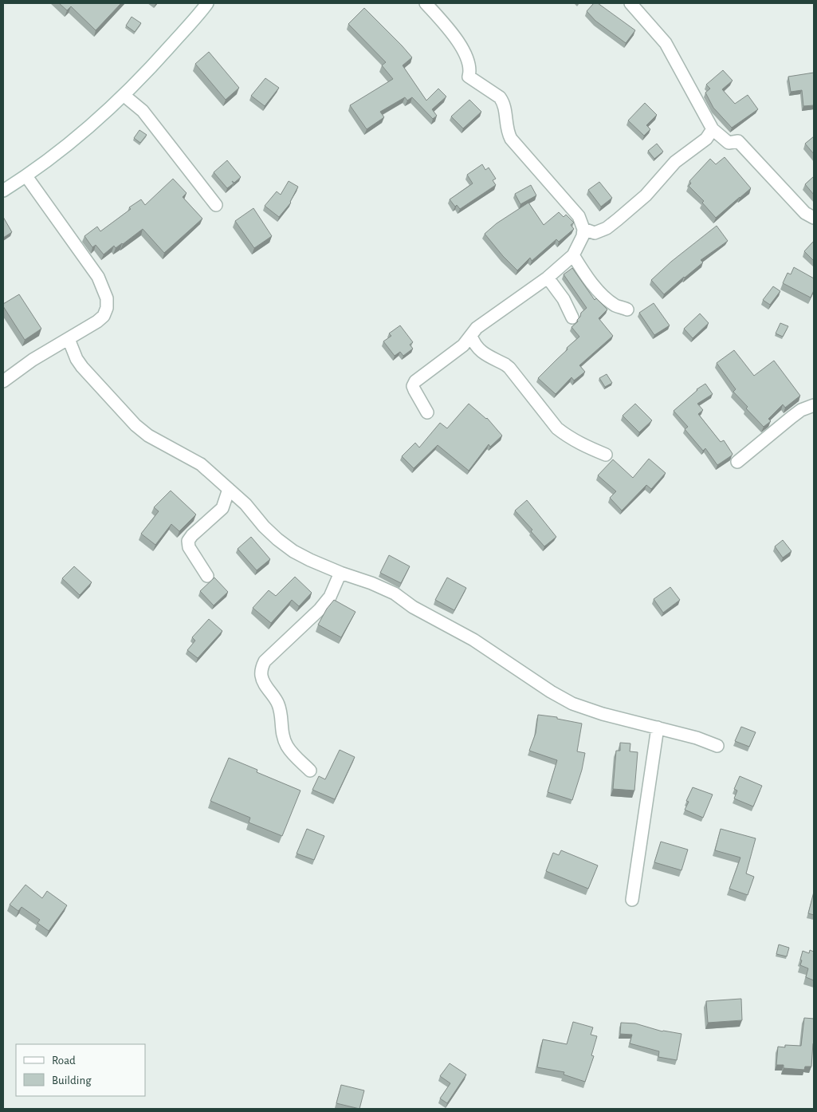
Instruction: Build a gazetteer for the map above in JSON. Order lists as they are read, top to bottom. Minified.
{"legend":["Road","Building"]}
